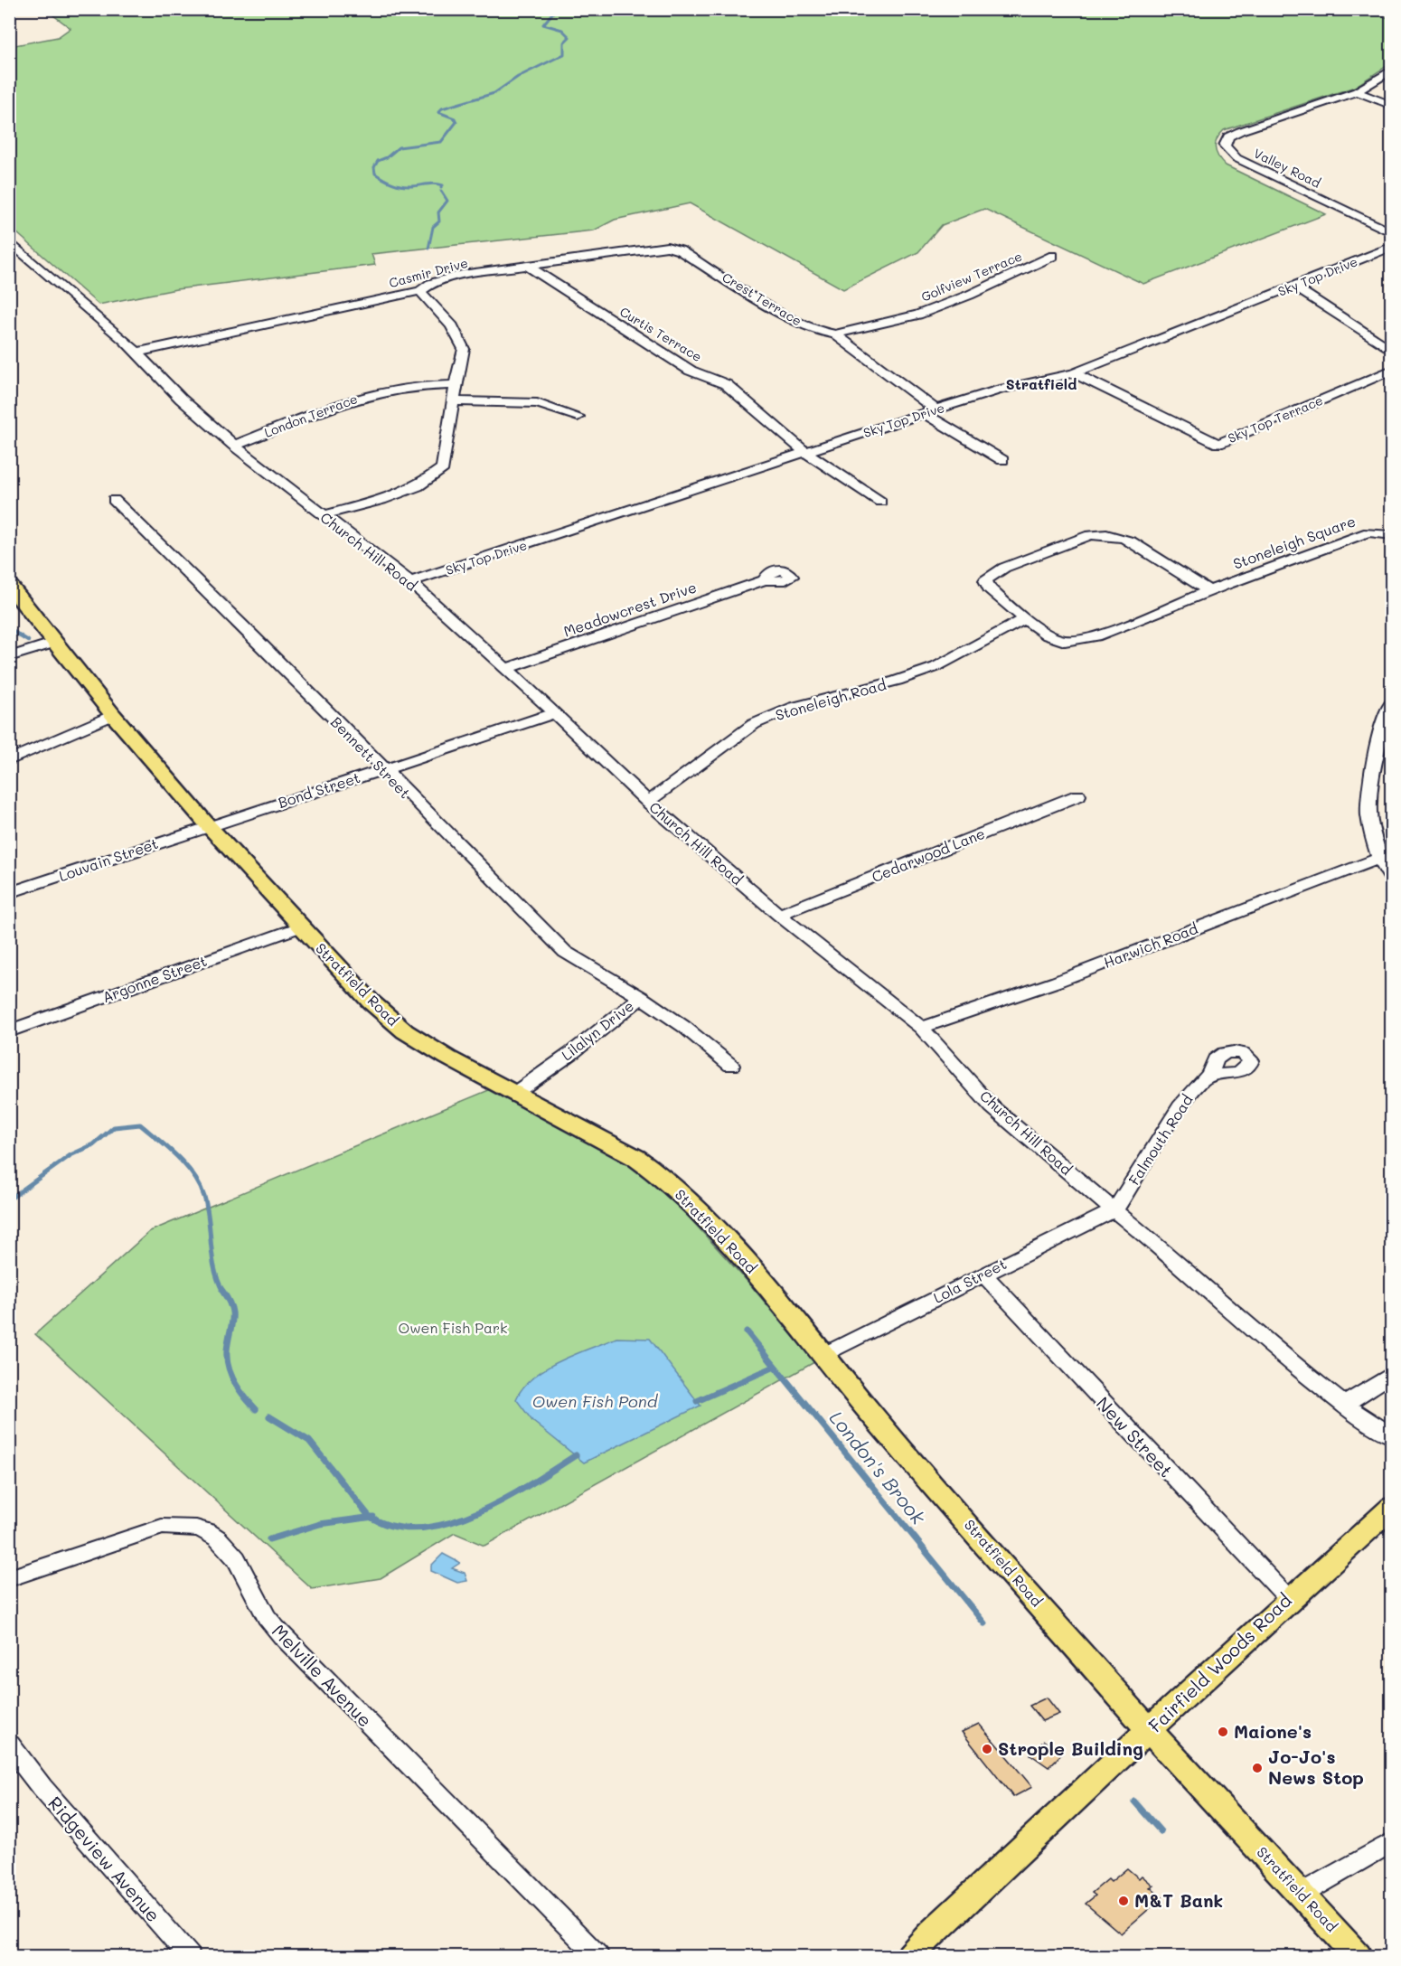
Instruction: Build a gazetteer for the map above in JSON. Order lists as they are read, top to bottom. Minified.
{"streets":{"main road":["Stratfield Road","Fairfield Woods Road"],"street":["Valley Road","Casmir Drive","Golfview Terrace","Sky Top Drive","Crest Terrace","Curtis Terrace","London Terrace","Sky Top Terrace","Stoneleigh Square","Church Hill Road","Meadowcrest Drive","Stoneleigh Road","Bennett Street","Bond Street","Cedarwood Lane","Louvain Street","Harwich Road","Argonne Street","Lilalyn Drive","Falmouth Road","Lola Street","New Street","Melville Avenue","Ridgeview Avenue"]},"crossings":[["Casmir Drive","Crest Terrace"],["Casmir Drive","Curtis Terrace"],["Casmir Drive","Church Hill Road"],["Golfview Terrace","Crest Terrace"],["Sky Top Drive","Crest Terrace"],["Sky Top Drive","Curtis Terrace"],["Sky Top Drive","Sky Top Terrace"],["Sky Top Drive","Church Hill Road"],["London Terrace","Church Hill Road"],["Stoneleigh Square","Stoneleigh Road"],["Church Hill Road","Meadowcrest Drive"],["Church Hill Road","Stoneleigh Road"],["Church Hill Road","Bond Street"],["Church Hill Road","Cedarwood Lane"],["Church Hill Road","Harwich Road"],["Church Hill Road","Falmouth Road"],["Church Hill Road","Lola Street"],["Bennett Street","Bond Street"],["Bennett Street","Lilalyn Drive"],["Bond Street","Louvain Street"],["Bond Street","Stratfield Road"],["Louvain Street","Stratfield Road"],["Argonne Street","Stratfield Road"],["Stratfield Road","Lilalyn Drive"],["Stratfield Road","Lola Street"],["Stratfield Road","Fairfield Woods Road"],["Falmouth Road","Lola Street"],["Lola Street","New Street"],["New Street","Fairfield Woods Road"]],"districts":["Stratfield"],"water":["Owen Fish Pond","London's Brook"],"parks":["Owen Fish Park"],"places":["Maione's","Strople Building","Jo-Jo's News Stop","M&T Bank"]}
